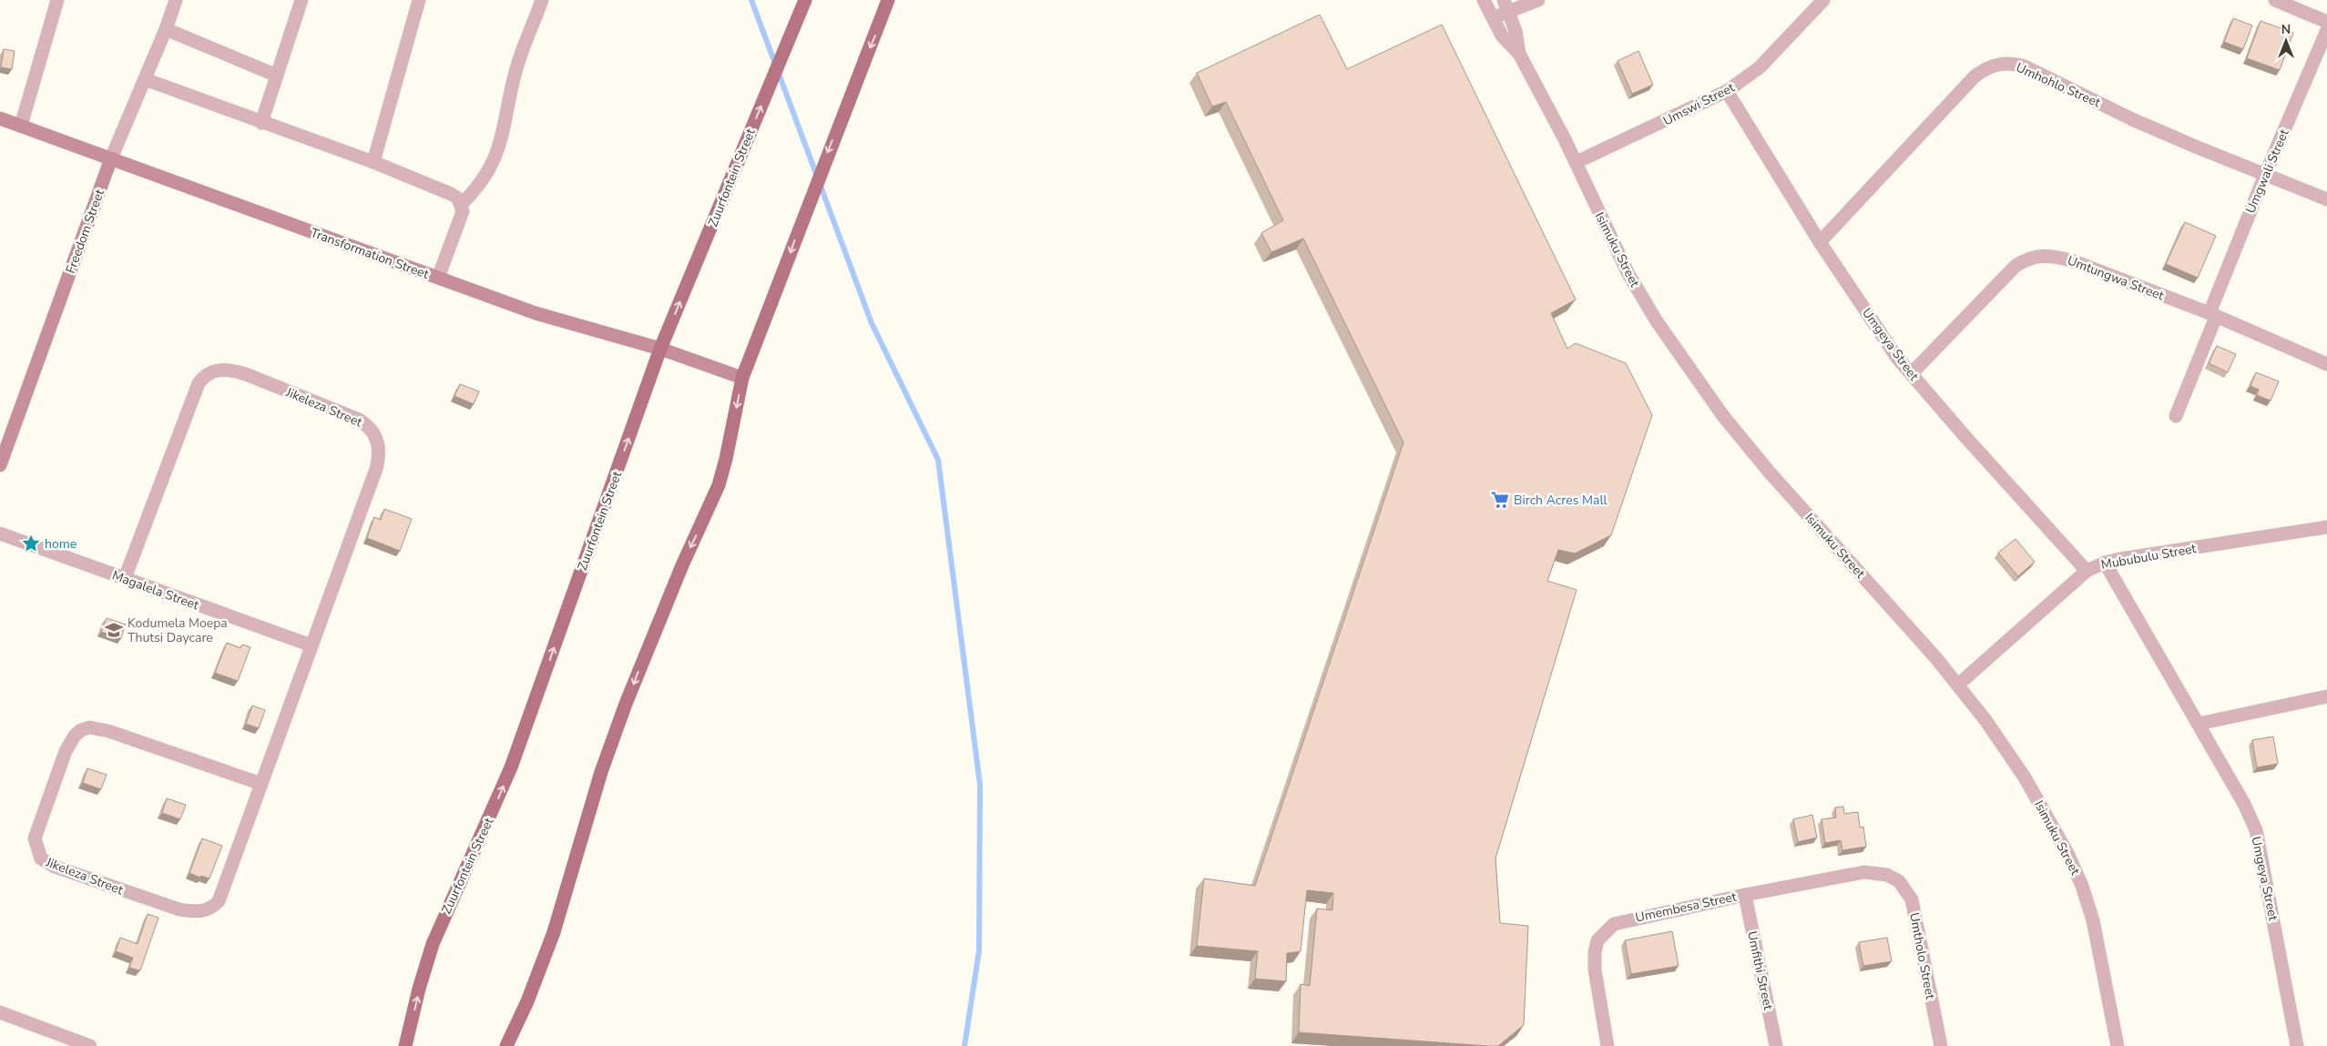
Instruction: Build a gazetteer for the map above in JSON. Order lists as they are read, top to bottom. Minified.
{"streets":{"main road":["Zuurfontein Street"],"street":["Umhohlo Street","Umswi Street","Umgwali Street","Freedom Street","Isimuku Street","Transformation Street","Umtungwa Street","Umgeya Street","Jikeleza Street","Mububulu Street","Magalela Street","Umembesa Street","Umtholo Street","Umfithi Street"]},"crossings":[["Umhohlo Street","Umgwali Street"],["Umhohlo Street","Umgeya Street"],["Umswi Street","Isimuku Street"],["Umswi Street","Umgeya Street"],["Umgwali Street","Umtungwa Street"],["Zuurfontein Street","Transformation Street"],["Freedom Street","Transformation Street"],["Isimuku Street","Mububulu Street"],["Umtungwa Street","Umgeya Street"],["Umgeya Street","Mububulu Street"],["Jikeleza Street","Magalela Street"],["Umembesa Street","Umtholo Street"],["Umembesa Street","Umfithi Street"]],"places":{"supermarket":["Birch Acres Mall"],"place":["home"],"school or university":["Kodumela Moepa Thutsi Daycare"]},"north":"top"}
